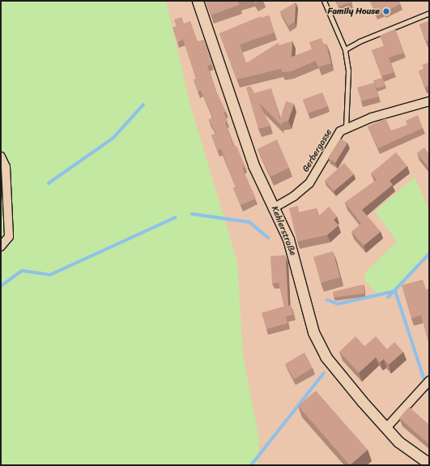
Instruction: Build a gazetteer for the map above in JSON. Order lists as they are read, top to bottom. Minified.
{"streets":{"street":["Gerbergasse","Kehlerstraße"]},"crossings":[["Gerbergasse","Kehlerstraße"]],"places":["Family House"]}
